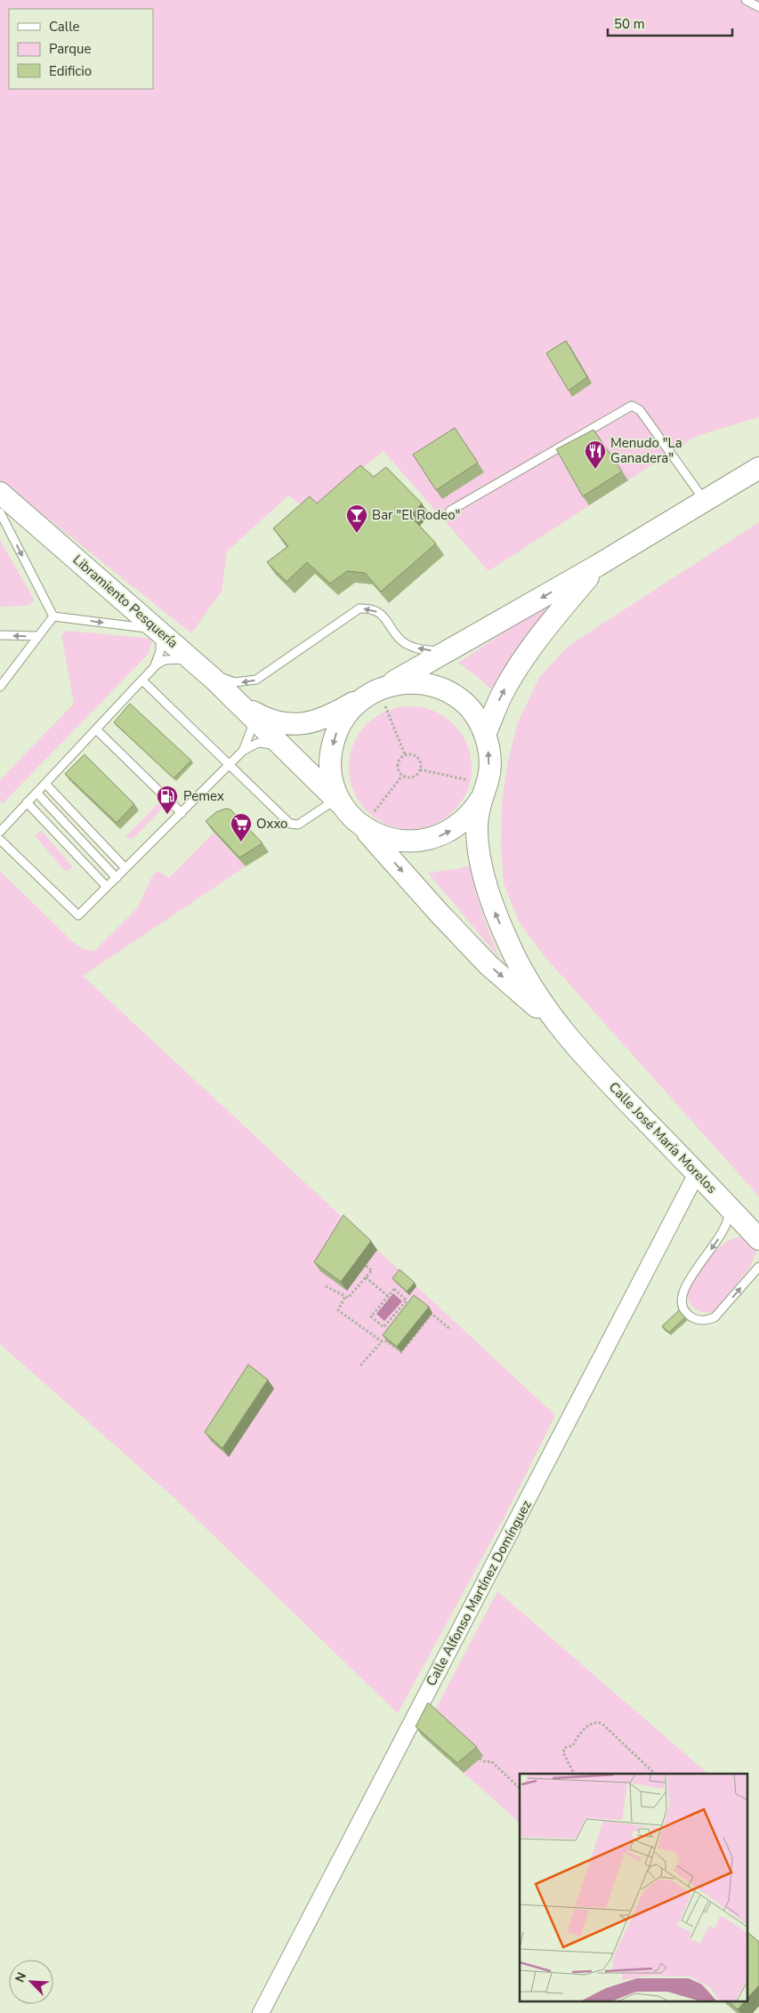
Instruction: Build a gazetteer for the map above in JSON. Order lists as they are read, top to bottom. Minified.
{"streets":{"main road":["Libramiento Pesquería","Calle José María Morelos"],"street":["Calle Alfonso Martínez Domínguez"]},"crossings":[["Calle José María Morelos","Calle Alfonso Martínez Domínguez"]],"places":{"restaurant":["Menudo \"La Ganadera\""],"bar":["Bar \"El Rodeo\""],"fuel station":["Pemex"],"supermarket":["Oxxo"]},"legend":["Calle","Parque","Edificio"],"scale_bar":"50 m","north":"top left"}
